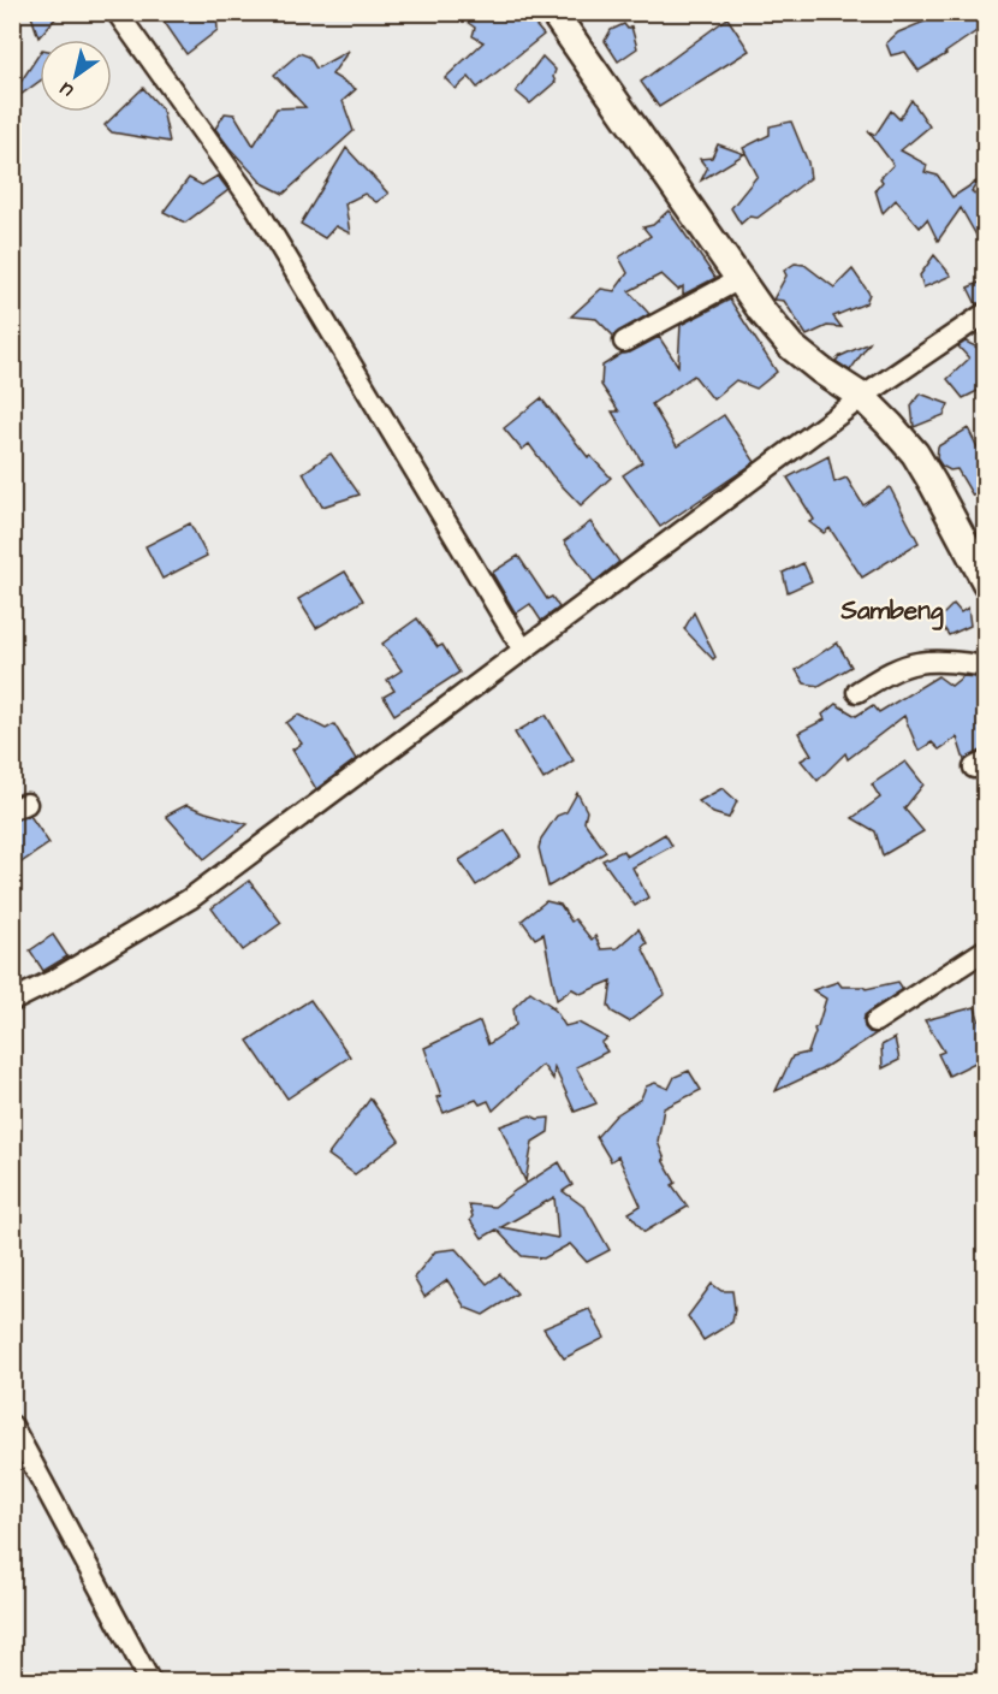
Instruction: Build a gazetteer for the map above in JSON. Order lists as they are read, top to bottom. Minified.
{"districts":["Sambeng"],"north":"bottom left"}
